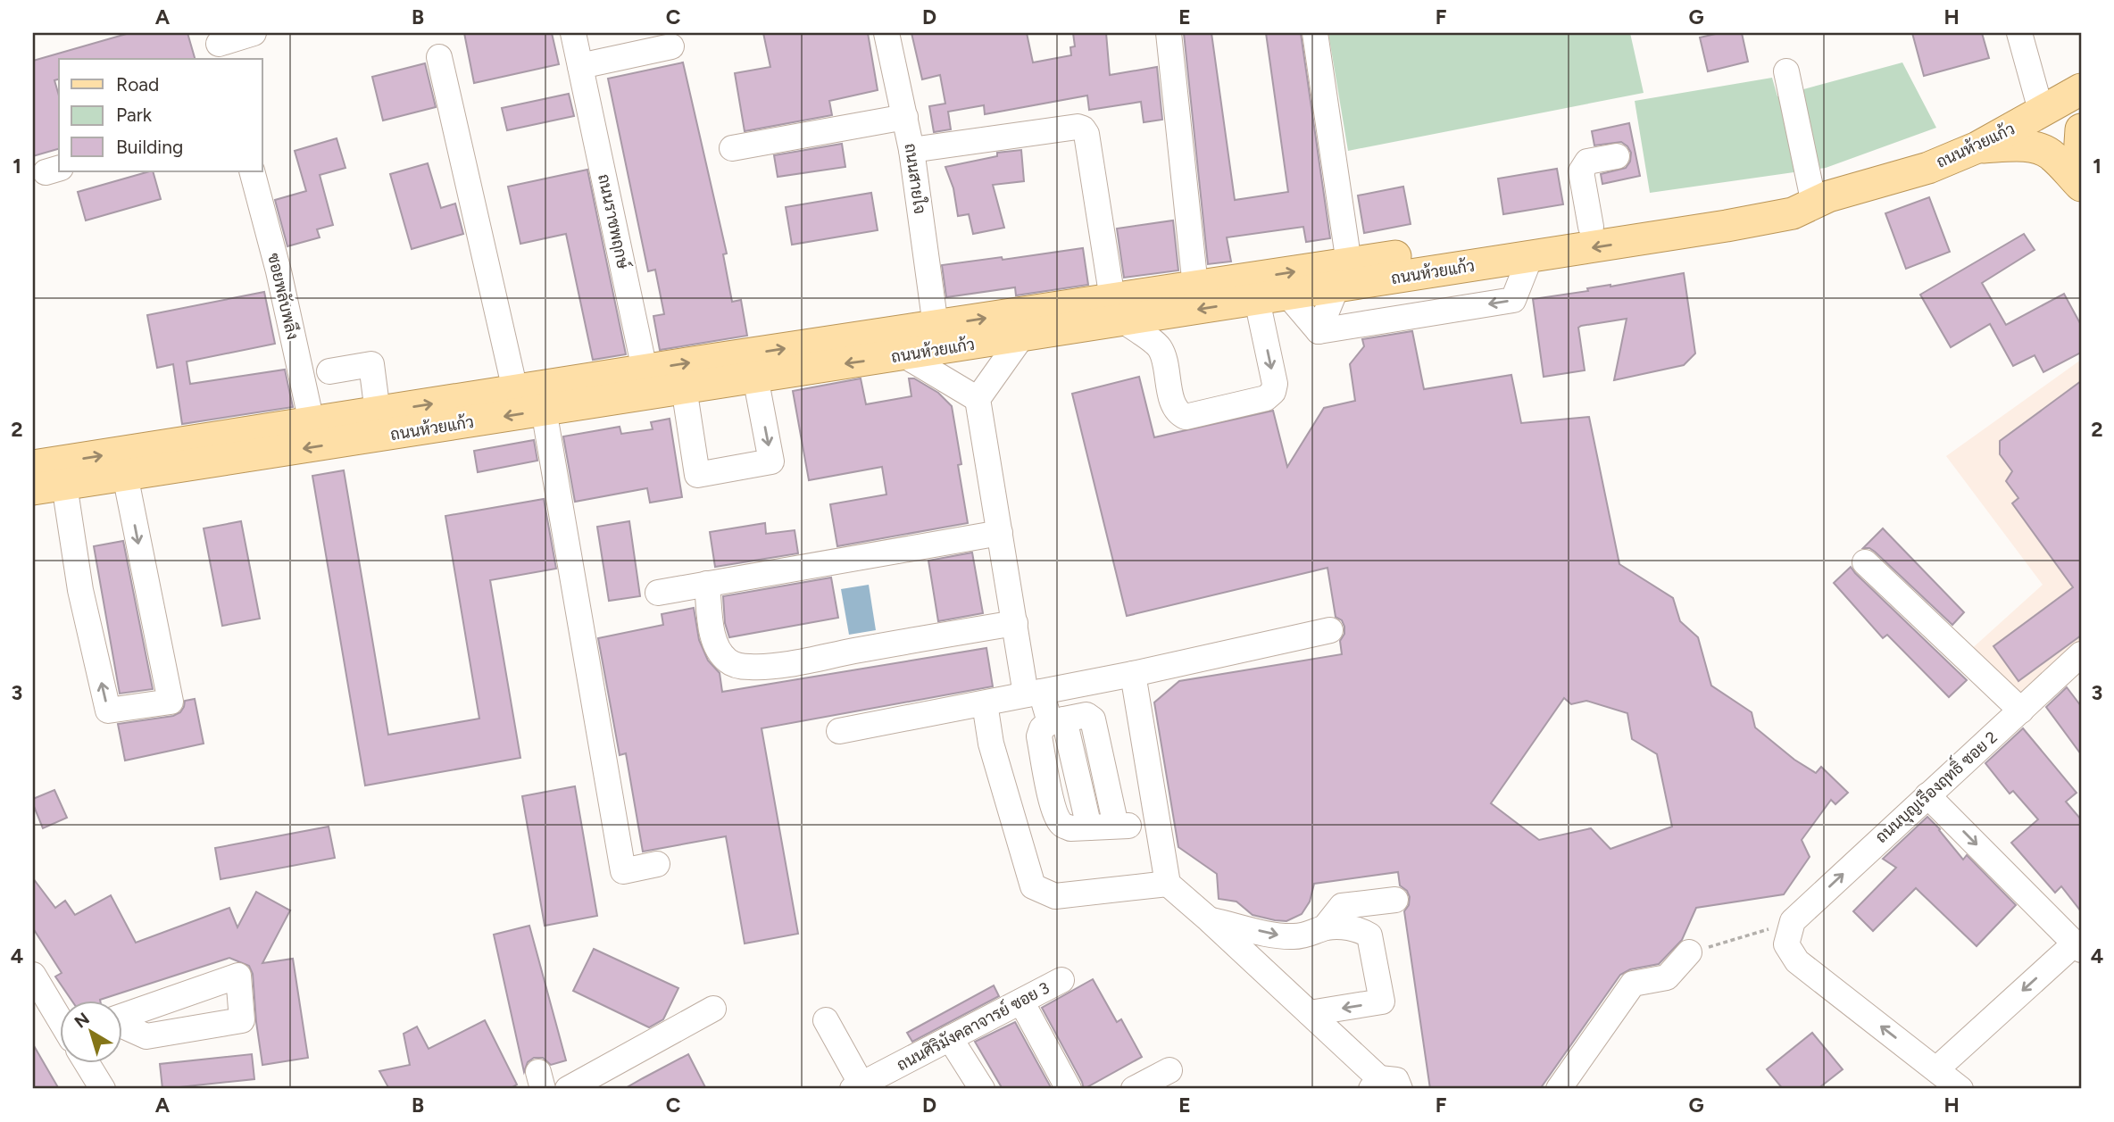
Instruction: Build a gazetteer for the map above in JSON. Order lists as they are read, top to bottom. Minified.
{"streets":{"main road":["ถนนห้วยแก้ว"],"street":["ถนนสายใจ","ถนนราชพฤกษ์","ซอยพลับพลึง","ถนนบุญเรืองฤทธิ์ ซอย 2","ถนนศิริมังคลาจารย์ ซอย 3"]},"crossings":[["ถนนห้วยแก้ว","ถนนสายใจ"],["ถนนห้วยแก้ว","ถนนราชพฤกษ์"],["ถนนห้วยแก้ว","ซอยพลับพลึง"]],"legend":["Road","Park","Building"],"north":"top left","grid":{"columns":["A","B","C","D","E","F","G","H"],"rows":["1","2","3","4"]}}
